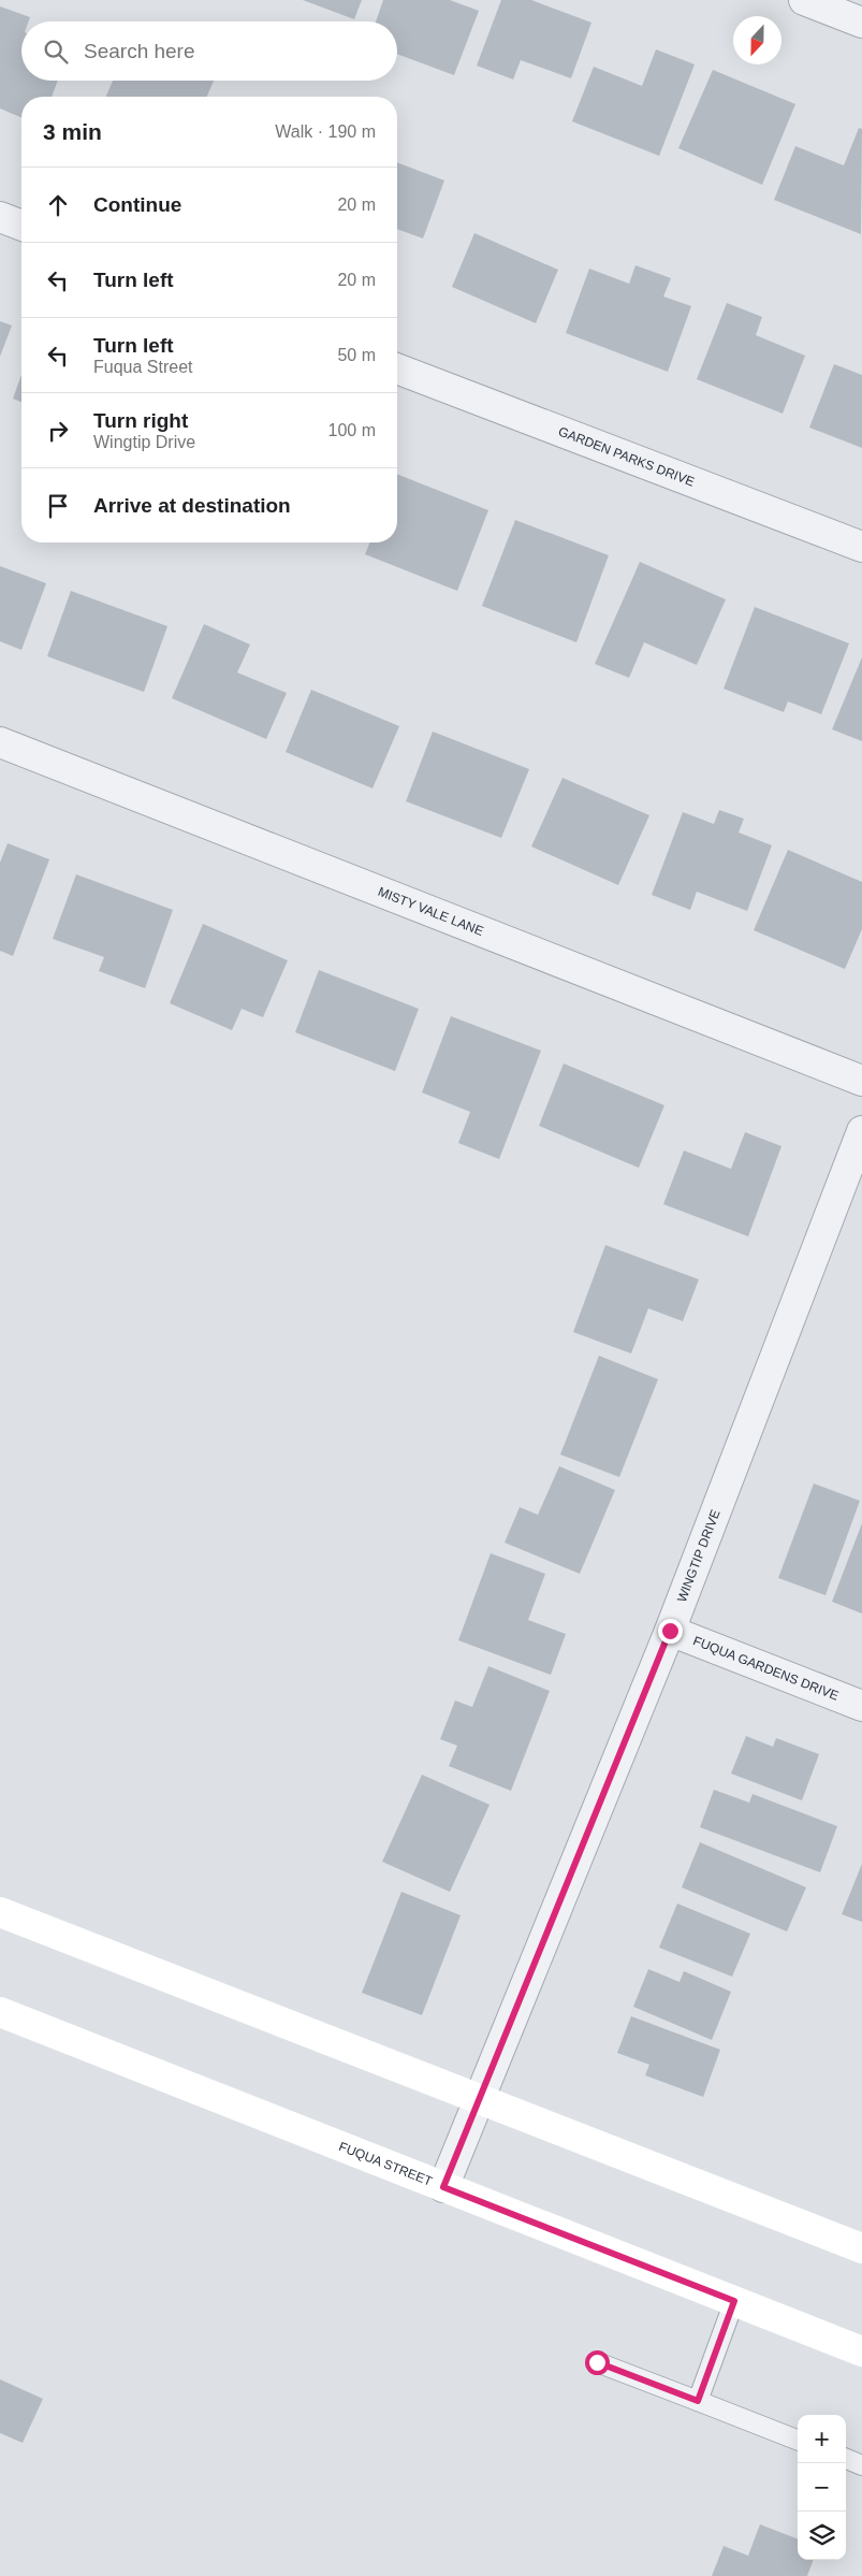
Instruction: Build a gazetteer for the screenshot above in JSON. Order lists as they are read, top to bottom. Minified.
{"streets":{"main road":["FUQUA STREET"],"street":["GARDEN PARKS DRIVE","MISTY VALE LANE","WINGTIP DRIVE","FUQUA GARDENS DRIVE"]},"crossings":[["WINGTIP DRIVE","FUQUA GARDENS DRIVE"],["WINGTIP DRIVE","FUQUA STREET"]],"north":"bottom","page":{"search":"Search here","heading":["3 min","Walk · 190 m"],"list":[["Continue","20 m"],["Turn left","20 m"],["Turn left","Fuqua Street","50 m"],["Turn right","Wingtip Drive","100 m"],"Arrive at destination"],"map_buttons":["+","−"]}}
